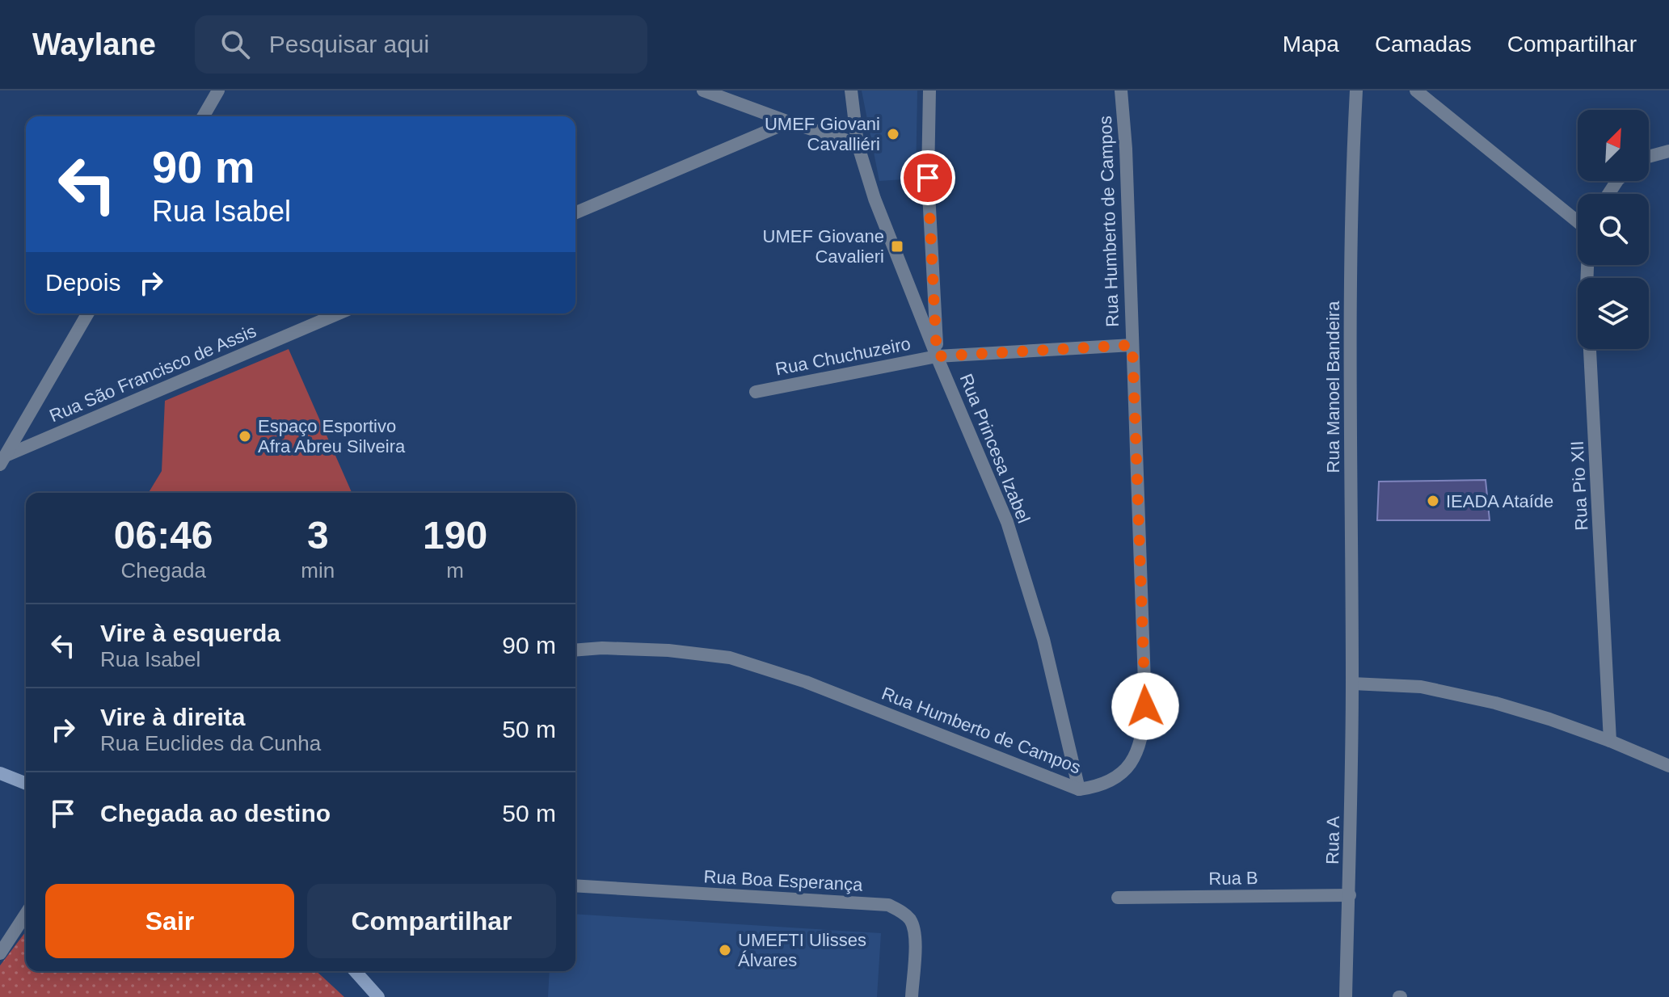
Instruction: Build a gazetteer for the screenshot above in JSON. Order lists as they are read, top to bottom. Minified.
{"streets":{"street":["Rua Humberto de Campos","Rua Chuchuzeiro","Rua São Francisco de Assis","Rua Manoel Bandeira","Rua Princesa Izabel","Rua Pio XII","Rua A","Rua B","Rua Boa Esperança"]},"crossings":[["Rua Humberto de Campos","Rua Chuchuzeiro"],["Rua Humberto de Campos","Rua Princesa Izabel"],["Rua Chuchuzeiro","Rua Princesa Izabel"],["Rua Manoel Bandeira","Rua A"],["Rua A","Rua B"]],"places":{"other":["UMEF Giovani Cavalliéri","Espaço Esportivo Afra Abreu Silveira","IEADA Ataíde","UMEFTI Ulisses Álvares"],"transit":["UMEF Giovane Cavalieri"]},"north":"top right","page":{"header":"Waylane","search":"Pesquisar aqui","nav":["Mapa","Camadas","Compartilhar"],"turn":["90 m","Rua Isabel"],"then":"Depois","eta":["06:46","Chegada","3","min","190","m"],"list":[{"name":"Vire à esquerda","note":"Rua Isabel","value":"90 m"},{"name":"Vire à direita","note":"Rua Euclides da Cunha","value":"50 m"},{"name":"Chegada ao destino","value":"50 m"}],"buttons":["Sair","Compartilhar"]}}
